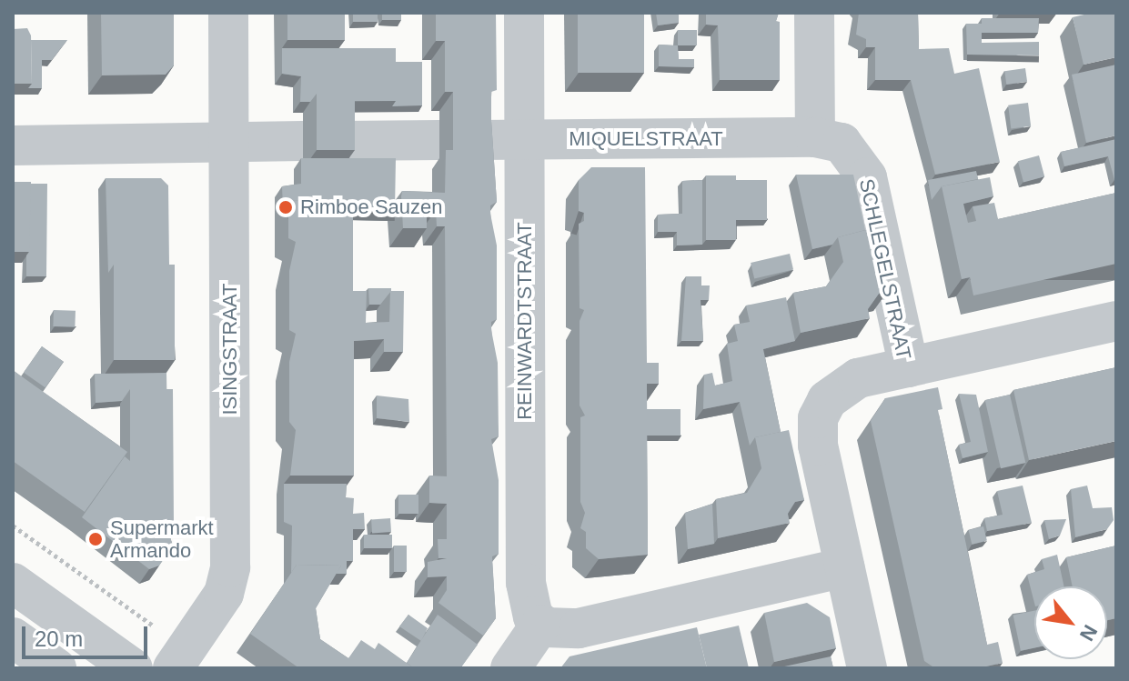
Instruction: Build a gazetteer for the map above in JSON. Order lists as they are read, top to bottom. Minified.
{"streets":{"street":["MIQUELSTRAAT","SCHLEGELSTRAAT","REINWARDTSTRAAT","ISINGSTRAAT"]},"crossings":[["MIQUELSTRAAT","SCHLEGELSTRAAT"],["MIQUELSTRAAT","REINWARDTSTRAAT"],["MIQUELSTRAAT","ISINGSTRAAT"]],"places":["Rimboe Sauzen","Supermarkt Armando"],"scale_bar":"20 m","north":"bottom right"}
